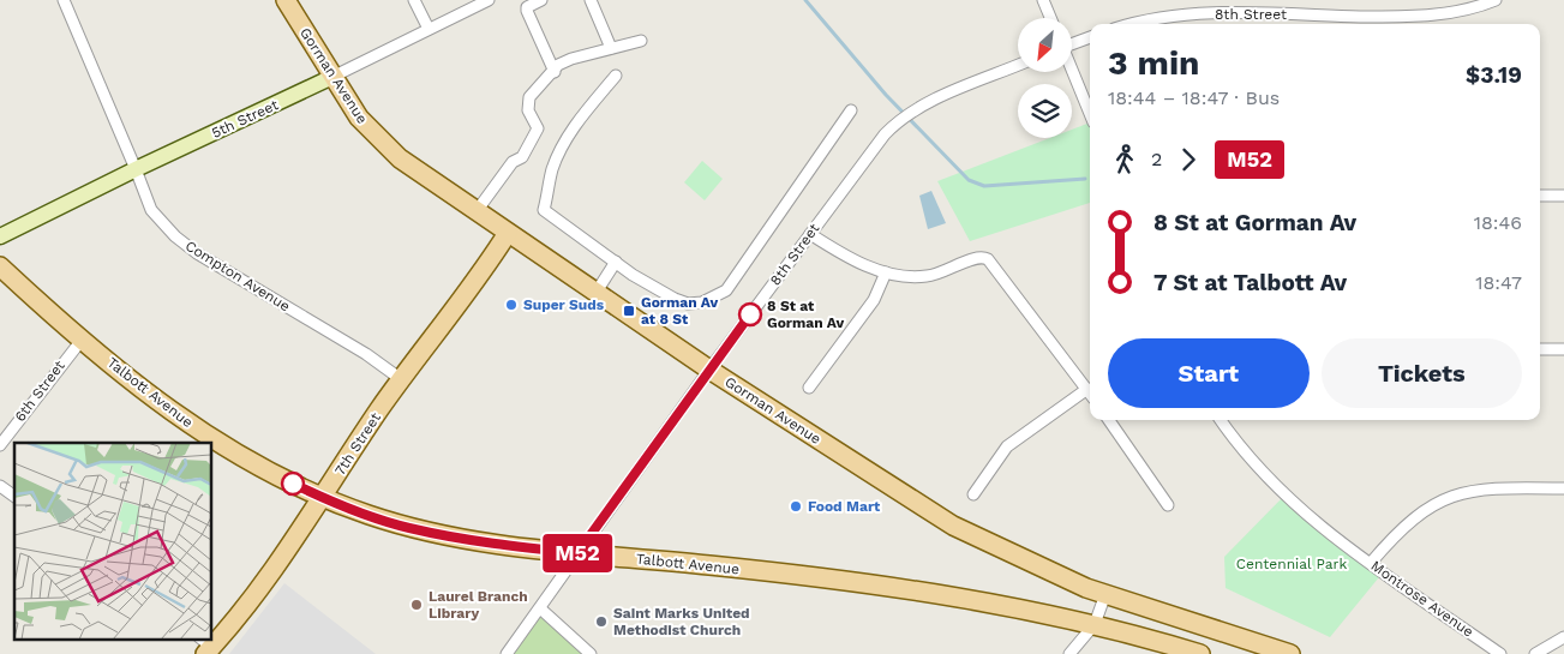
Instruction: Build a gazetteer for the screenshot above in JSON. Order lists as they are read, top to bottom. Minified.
{"streets":{"main road":["Gorman Avenue","Talbott Avenue","7th Street"],"street":["8th Street","5th Street","Compton Avenue","6th Street","Montrose Avenue"]},"crossings":[["8th Street","Gorman Avenue"],["8th Street","Talbott Avenue"],["Gorman Avenue","5th Street"],["Gorman Avenue","7th Street"],["5th Street","Compton Avenue"],["Compton Avenue","7th Street"],["6th Street","Talbott Avenue"],["Talbott Avenue","7th Street"]],"parks":["Centennial Park"],"places":{"other":["Super Suds","8 St at Gorman Av","Food Mart","Laurel Branch Library","Saint Marks United Methodist Church"],"transit":["Gorman Av at 8 St"]},"lines":["bus line M52"],"north":"bottom left","page":{"on_map":"M52","heading":["3 min","18:44 – 18:47 · Bus","$3.19"],"legs":["2","M52"],"list":[{"name":"8 St at Gorman Av","value":"18:46"},{"name":"7 St at Talbott Av","value":"18:47"}],"buttons":["Start","Tickets"]}}
